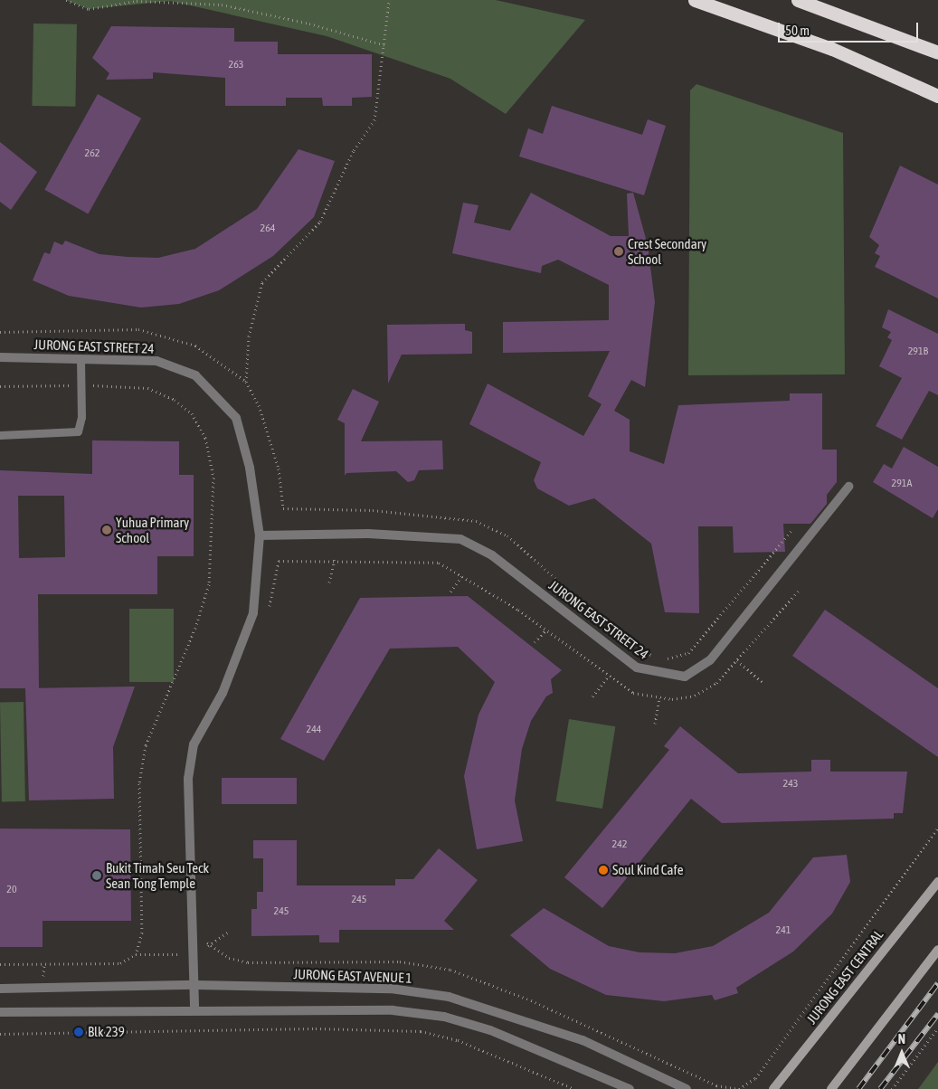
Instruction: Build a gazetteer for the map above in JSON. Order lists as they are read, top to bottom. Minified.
{"streets":{"main road":["JURONG EAST CENTRAL"],"street":["JURONG EAST STREET 24","JURONG EAST AVENUE 1"]},"crossings":[["JURONG EAST STREET 24","JURONG EAST AVENUE 1"]],"places":["Crest Secondary School","Yuhua Primary School","Soul Kind Cafe","Bukit Timah Seu Teck Sean Tong Temple","Blk 239"],"house_numbers":["263","262","264","291B","291A","244","243","242","20","245","245","241"],"scale_bar":"50 m","north":"top"}
